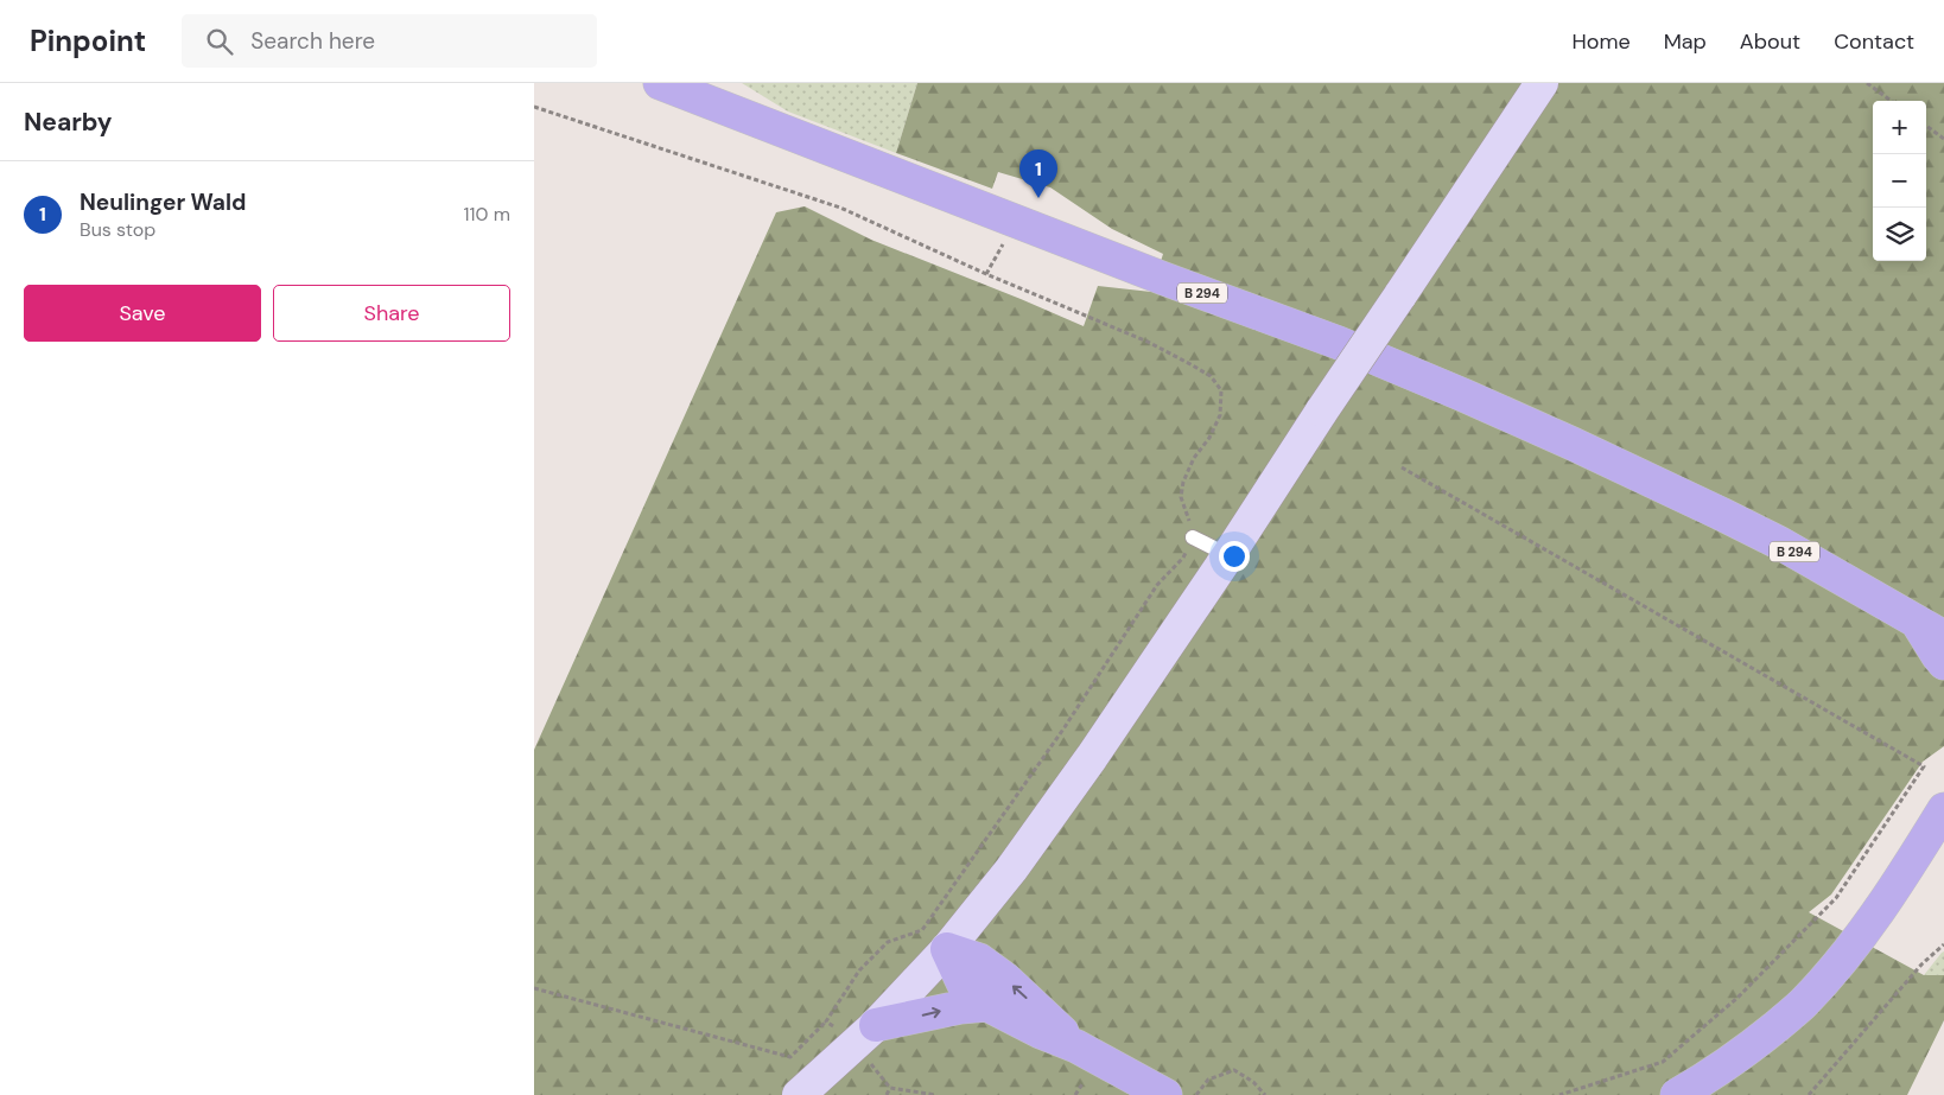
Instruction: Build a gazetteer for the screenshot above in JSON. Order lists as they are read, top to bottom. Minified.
{"streets":{"main road":["B 294"]},"page":{"header":"Pinpoint","search":"Search here","nav":["Home","Map","About","Contact"],"heading":"Nearby","map_buttons":["+","−"],"pins":"1","list":[{"mark":"1","name":"Neulinger Wald","note":"Bus stop","value":"110 m"}],"buttons":["Save","Share"]}}
